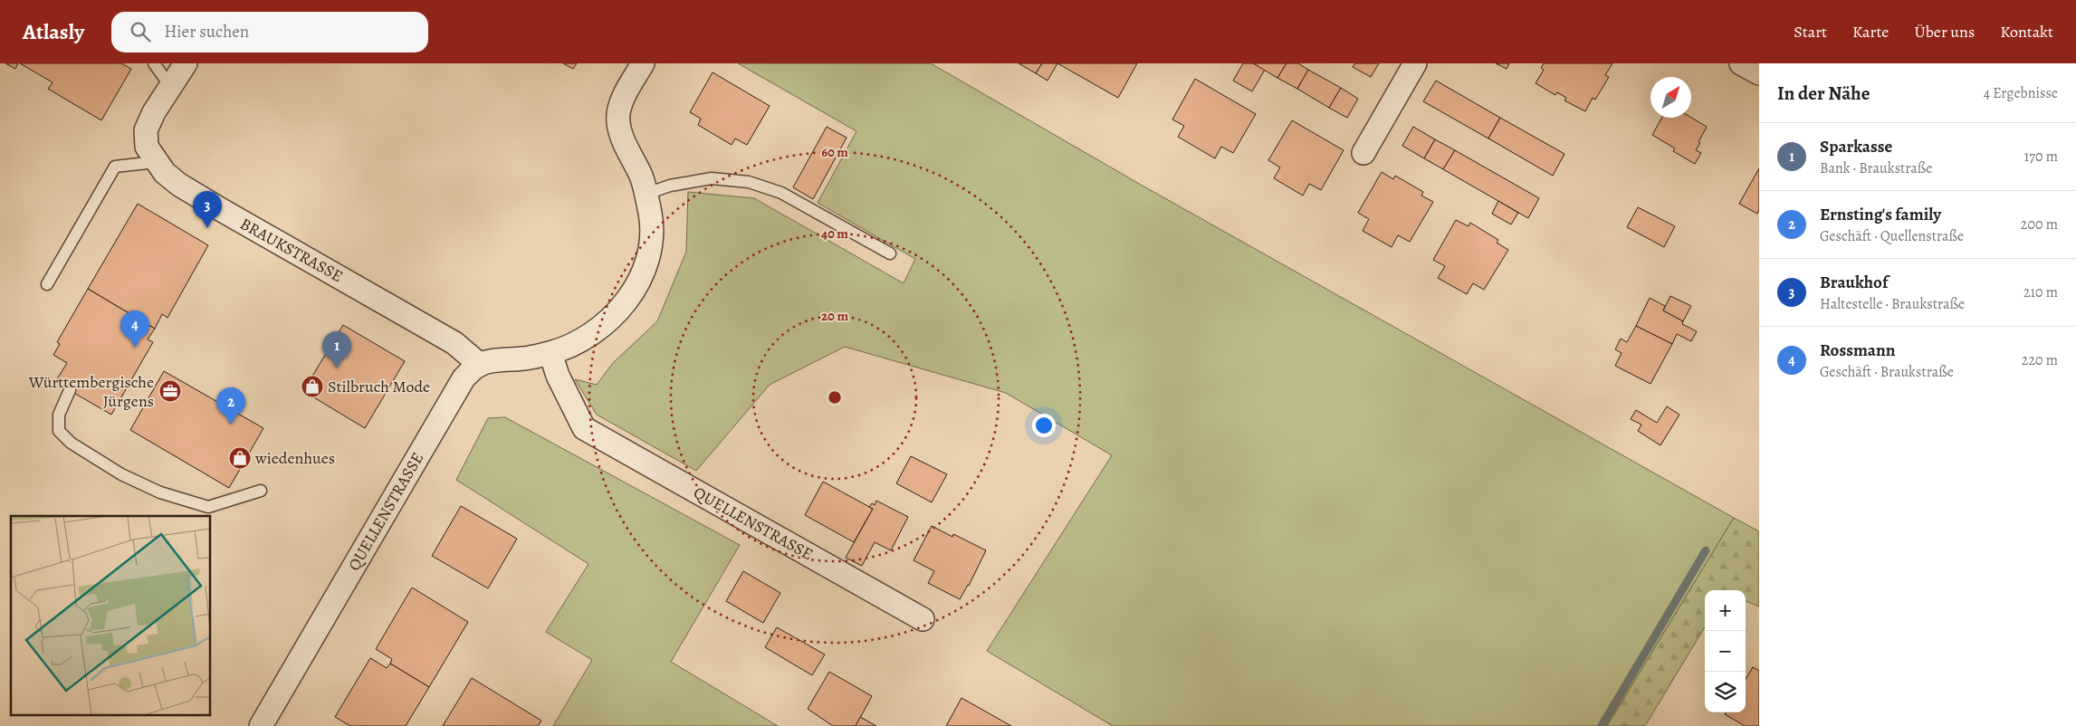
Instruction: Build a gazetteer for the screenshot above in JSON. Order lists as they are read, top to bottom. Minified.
{"streets":{"street":["BRAUKSTRASSE","QUELLENSTRASSE"]},"crossings":[["BRAUKSTRASSE","QUELLENSTRASSE"]],"places":{"shop":["Stilbruch Mode","wiedenhues"],"office":["Württembergische Jürgens"]},"north":"top right","page":{"header":"Atlasly","search":"Hier suchen","nav":["Start","Karte","Über uns","Kontakt"],"heading":["In der Nähe","4 Ergebnisse"],"list":[{"mark":"1","name":"Sparkasse","note":"Bank · Braukstraße","value":"170 m"},{"mark":"2","name":"Ernsting's family","note":"Geschäft · Quellenstraße","value":"200 m"},{"mark":"3","name":"Braukhof","note":"Haltestelle · Braukstraße","value":"210 m"},{"mark":"4","name":"Rossmann","note":"Geschäft · Braukstraße","value":"220 m"}],"pins":["3","4","1","2"],"map_buttons":["+","−"]},"rings":["60 m","40 m","20 m"]}
